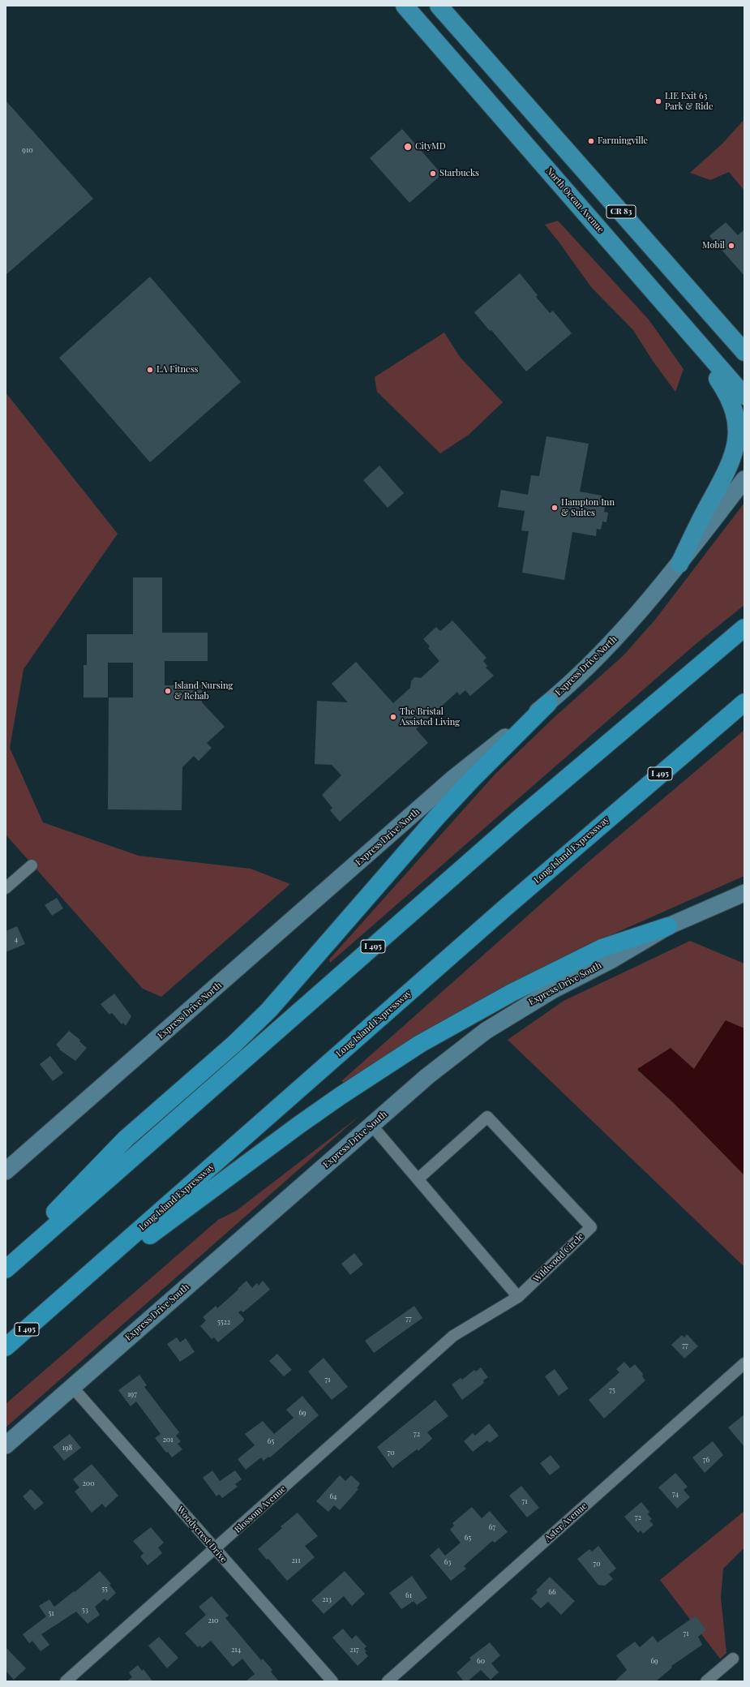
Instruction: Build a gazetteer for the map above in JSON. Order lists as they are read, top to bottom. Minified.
{"streets":{"highway":["North Ocean Avenue","CR 83","I 495","Long Island Expressway"],"main road":["Express Drive North","Express Drive South"],"street":["Wildwood Circle","Blossom Avenue","Aster Avenue","Woodycrest Drive"]},"crossings":[["Express Drive South","Woodycrest Drive"],["Wildwood Circle","Blossom Avenue"],["Blossom Avenue","Woodycrest Drive"]],"places":["LIE Exit 63 Park & Ride","Farmingville","CityMD","Starbucks","Mobil","LA Fitness","Hampton Inn & Suites","Island Nursing & Rehab","The Bristal Assisted Living"],"house_numbers":["910","4","77","5522","77","71","75","197","69","72","201","65","198","70","76","200","74","64","71","72","67","65","211","63","70","55","66","61","213","53","51","210","71","214","217","60","69"]}
